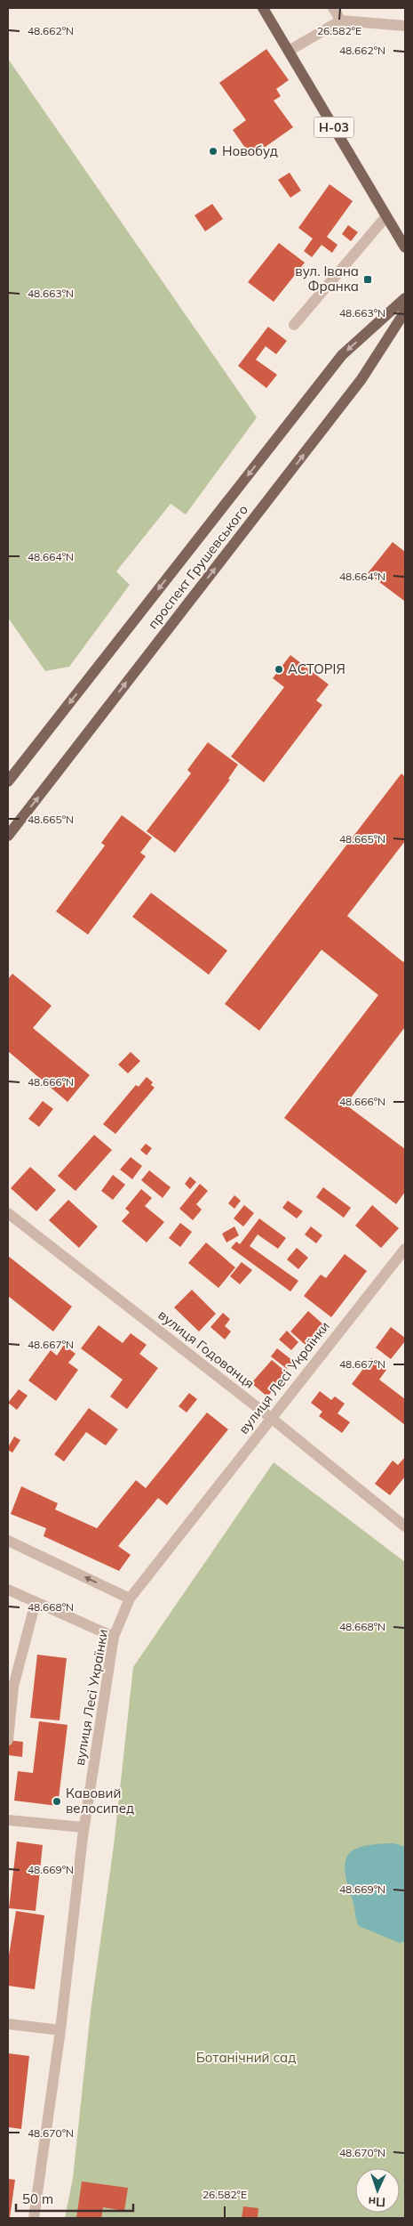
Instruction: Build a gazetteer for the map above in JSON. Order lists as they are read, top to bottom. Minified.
{"streets":{"main road":["Н-03","проспект Грушевського"],"street":["вулиця Годованця","вулиця Лесі Українки"]},"crossings":[["вулиця Годованця","вулиця Лесі Українки"]],"parks":["Ботанічний сад"],"places":{"other":["Новобуд","АСТОРІЯ","Кавовий велосипед"],"transit":["вул. Івана Франка"]},"scale_bar":"50 m","north":"bottom","coordinates":["48.662°N","26.582°E","48.663°N","48.664°N","48.665°N","48.666°N","48.667°N","48.668°N","48.669°N","48.670°N"]}
